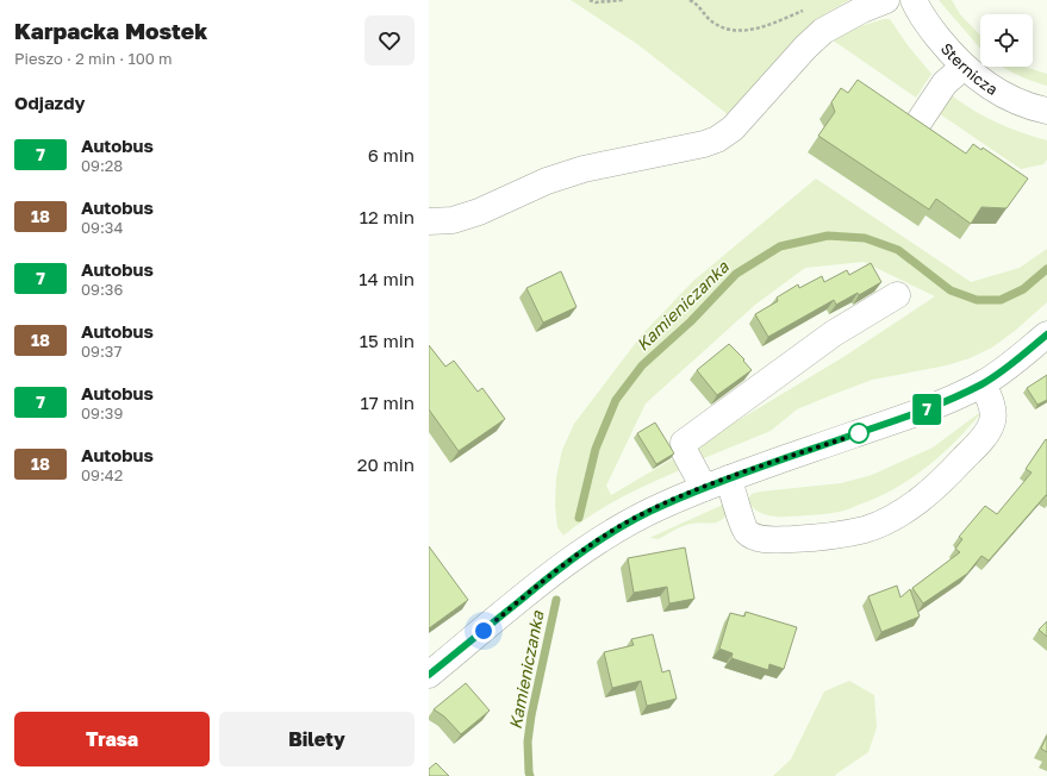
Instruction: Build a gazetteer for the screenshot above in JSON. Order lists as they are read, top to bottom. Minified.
{"streets":{"street":["Sternicza"]},"water":["Kamieniczanka"],"lines":["bus line 7"],"page":{"heading":[["Karpacka Mostek","Pieszo · 2 min · 100 m"],"Odjazdy"],"on_map":"7","list":[{"mark":"7","name":"Autobus","note":"09:28","value":"6 min"},{"mark":"18","name":"Autobus","note":"09:34","value":"12 min"},{"mark":"7","name":"Autobus","note":"09:36","value":"14 min"},{"mark":"18","name":"Autobus","note":"09:37","value":"15 min"},{"mark":"7","name":"Autobus","note":"09:39","value":"17 min"},{"mark":"18","name":"Autobus","note":"09:42","value":"20 min"}],"buttons":["Trasa","Bilety"]}}
